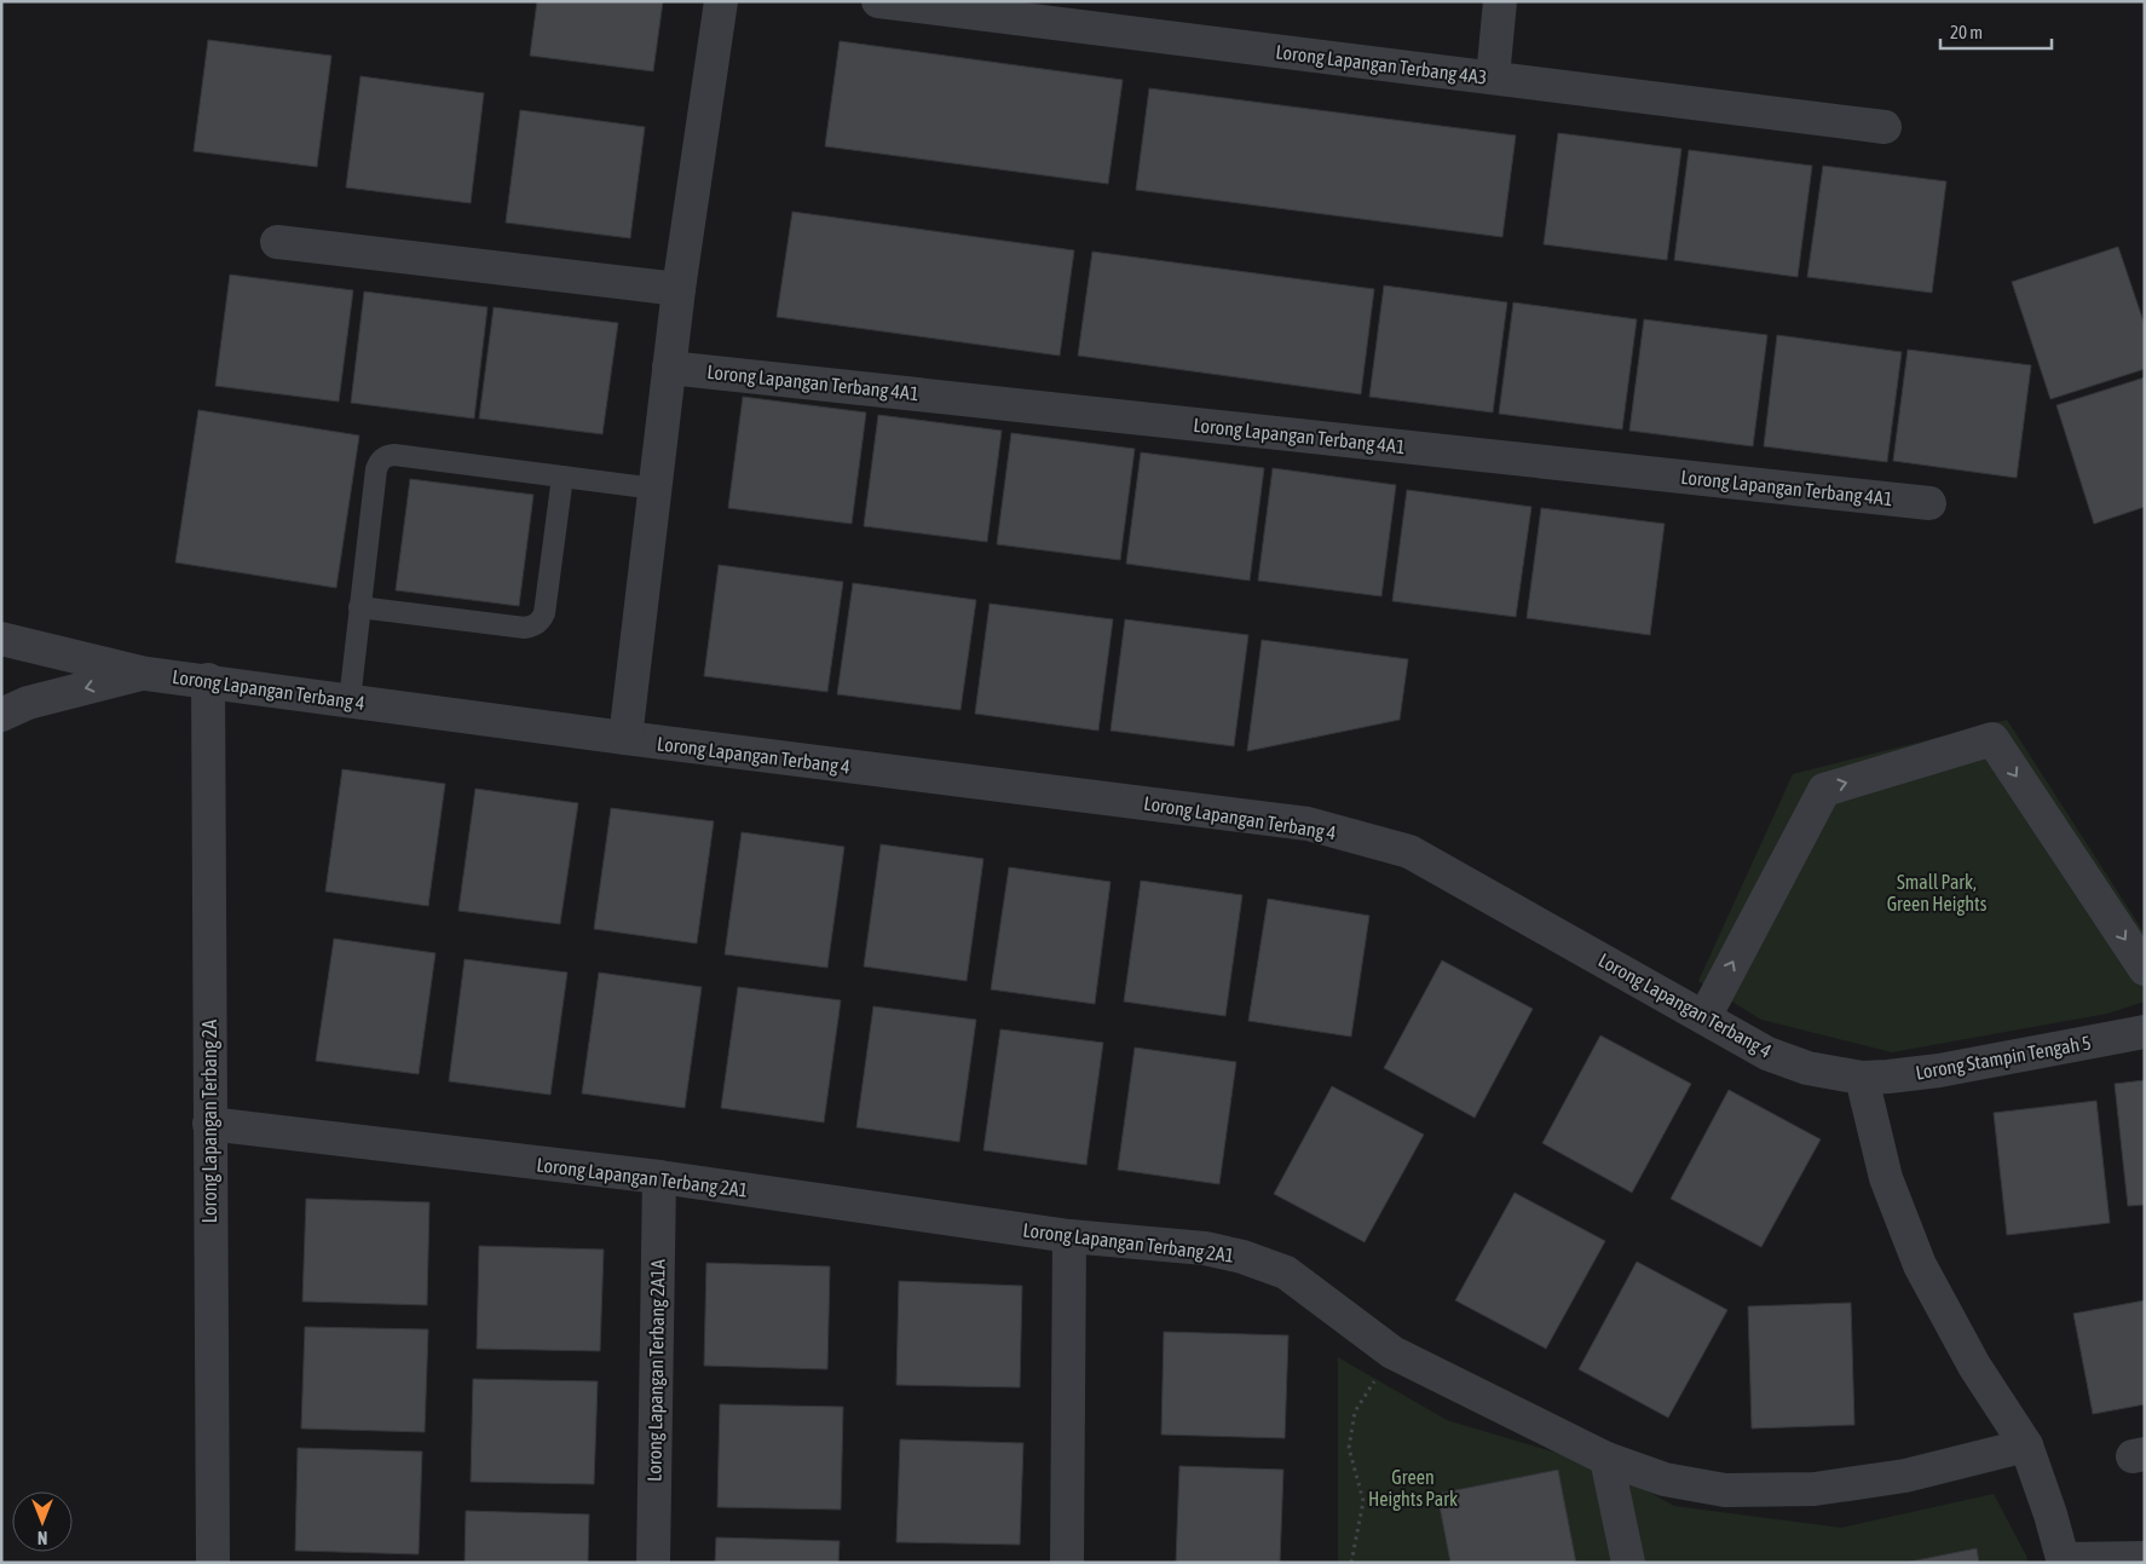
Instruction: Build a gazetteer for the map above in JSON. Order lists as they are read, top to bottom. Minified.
{"streets":{"street":["Lorong Lapangan Terbang 4A3","Lorong Lapangan Terbang 4A1","Lorong Lapangan Terbang 4","Lorong Stampin Tengah 5","Lorong Lapangan Terbang 2A","Lorong Lapangan Terbang 2A1","Lorong Lapangan Terbang 2A1A"]},"crossings":[["Lorong Lapangan Terbang 4","Lorong Stampin Tengah 5"],["Lorong Lapangan Terbang 4","Lorong Lapangan Terbang 2A"],["Lorong Lapangan Terbang 2A","Lorong Lapangan Terbang 2A1"],["Lorong Lapangan Terbang 2A1","Lorong Lapangan Terbang 2A1A"]],"parks":["Small Park, Green Heights","Green Heights Park"],"scale_bar":"20 m","north":"bottom"}
